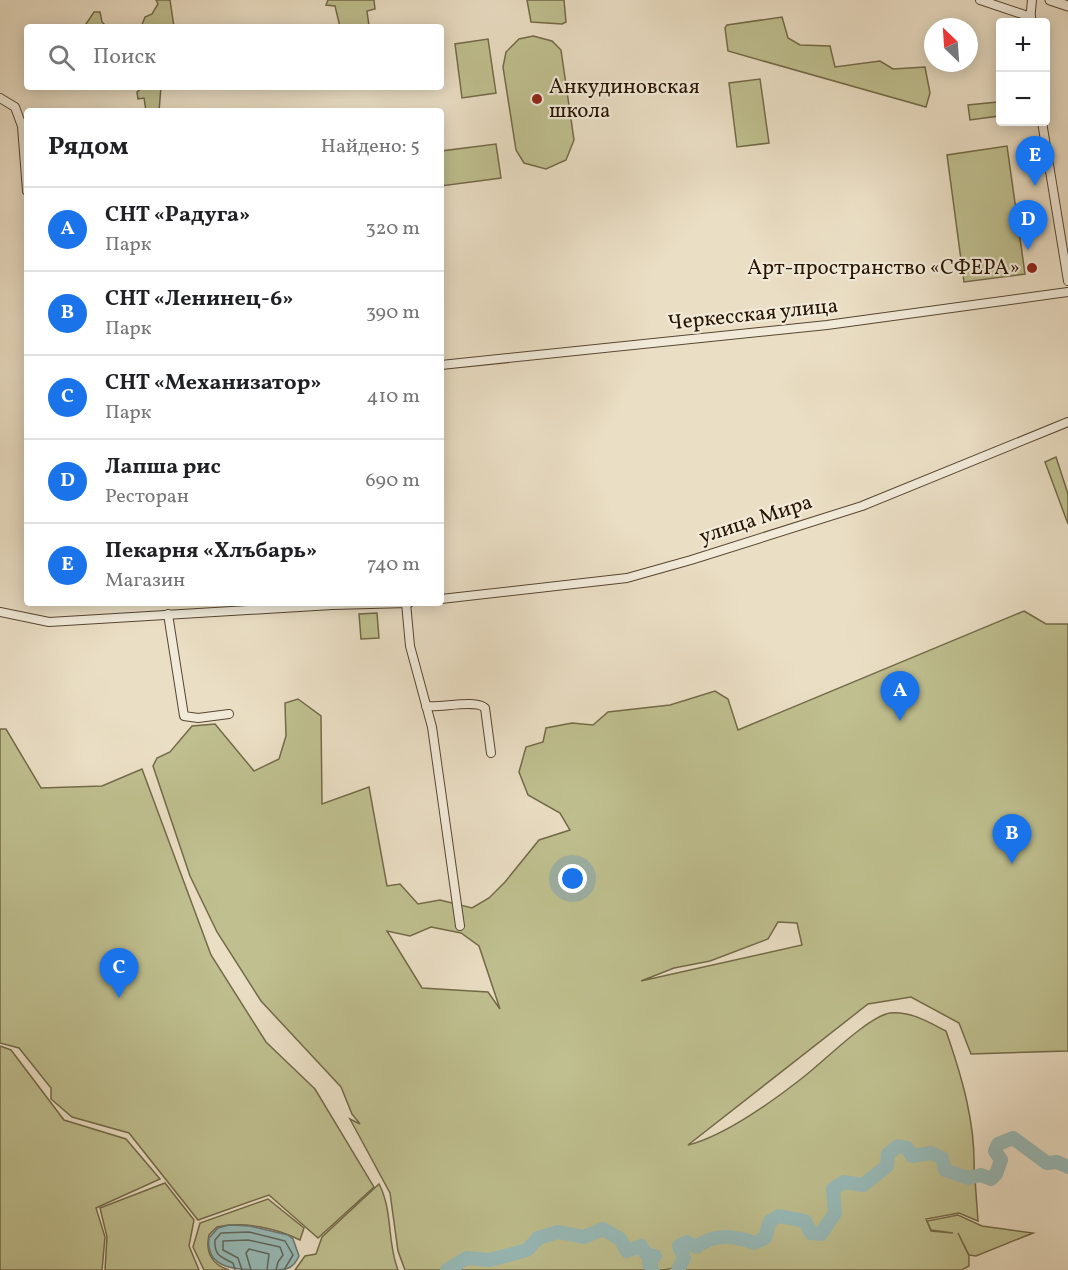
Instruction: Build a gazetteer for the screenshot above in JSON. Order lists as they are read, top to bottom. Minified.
{"streets":{"street":["Черкесская улица","улица Мира"]},"places":["Анкудиновская школа","Арт-пространство «СФЕРА»"],"north":"top left","page":{"map_buttons":["+","−"],"search":"Поиск","heading":["Рядом","Найдено: 5"],"pins":["E","D","A","B","C"],"list":[{"mark":"A","name":"СНТ «Радуга»","note":"Парк","value":"320 m"},{"mark":"B","name":"СНТ «Ленинец-6»","note":"Парк","value":"390 m"},{"mark":"C","name":"СНТ «Механизатор»","note":"Парк","value":"410 m"},{"mark":"D","name":"Лапша рис","note":"Ресторан","value":"690 m"},{"mark":"E","name":"Пекарня «Хлъбарь»","note":"Магазин","value":"740 m"}]}}
